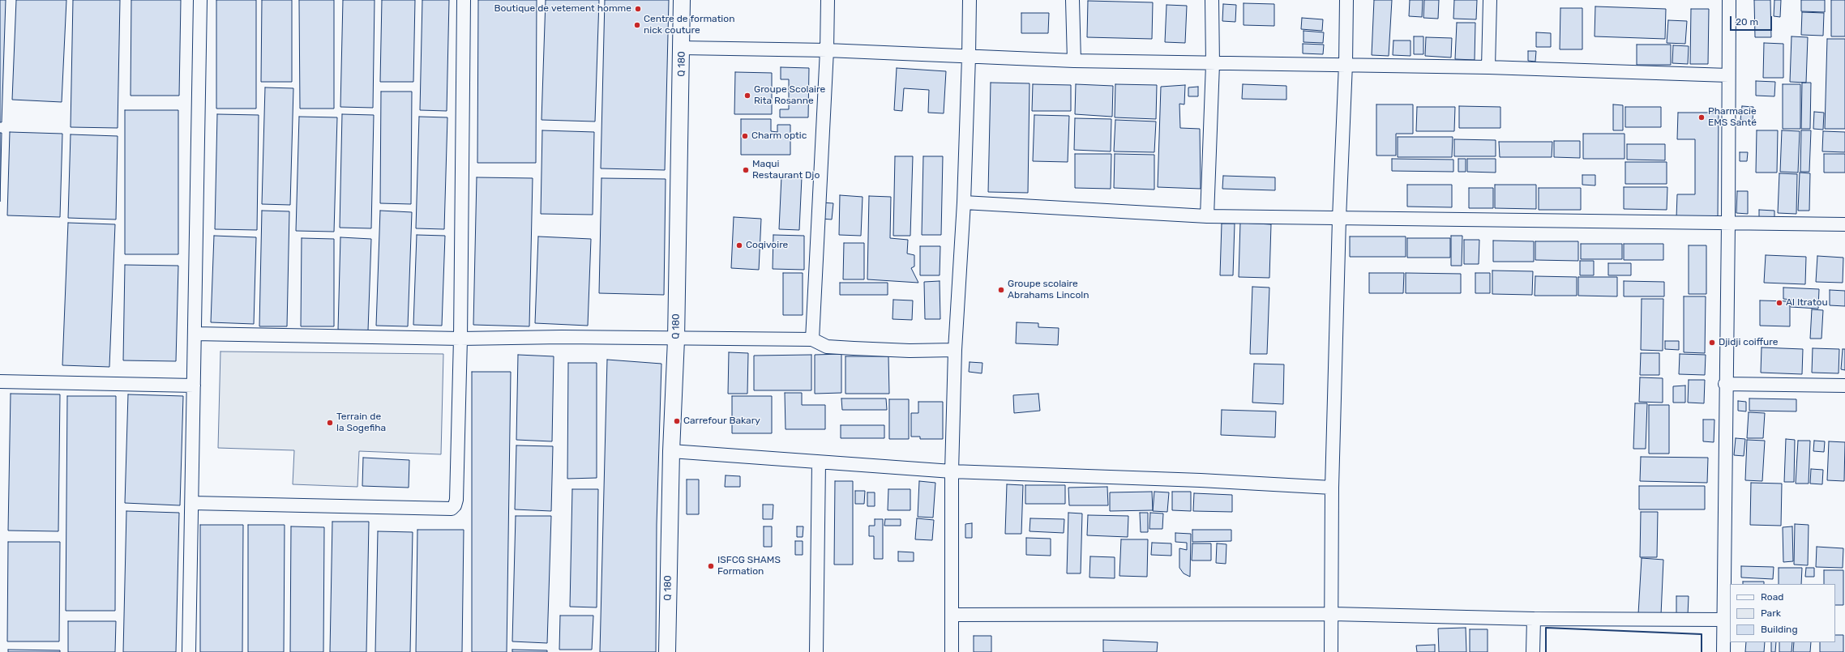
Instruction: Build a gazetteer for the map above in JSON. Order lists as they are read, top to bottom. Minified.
{"streets":{"street":["Q 180"]},"places":["Boutique de vetement homme","Centre de formation nick couture","Groupe Scolaire Rita Rosanne","Pharmacie EMS Santé","Charm optic","Maqui Restaurant Djo","Coqivoire","Groupe scolaire Abrahams Lincoln","Al Itratou","Djidji coiffure","Carrefour Bakary","Terrain de la Sogefiha","ISFCG SHAMS Formation"],"legend":["Road","Park","Building"],"scale_bar":"20 m"}
